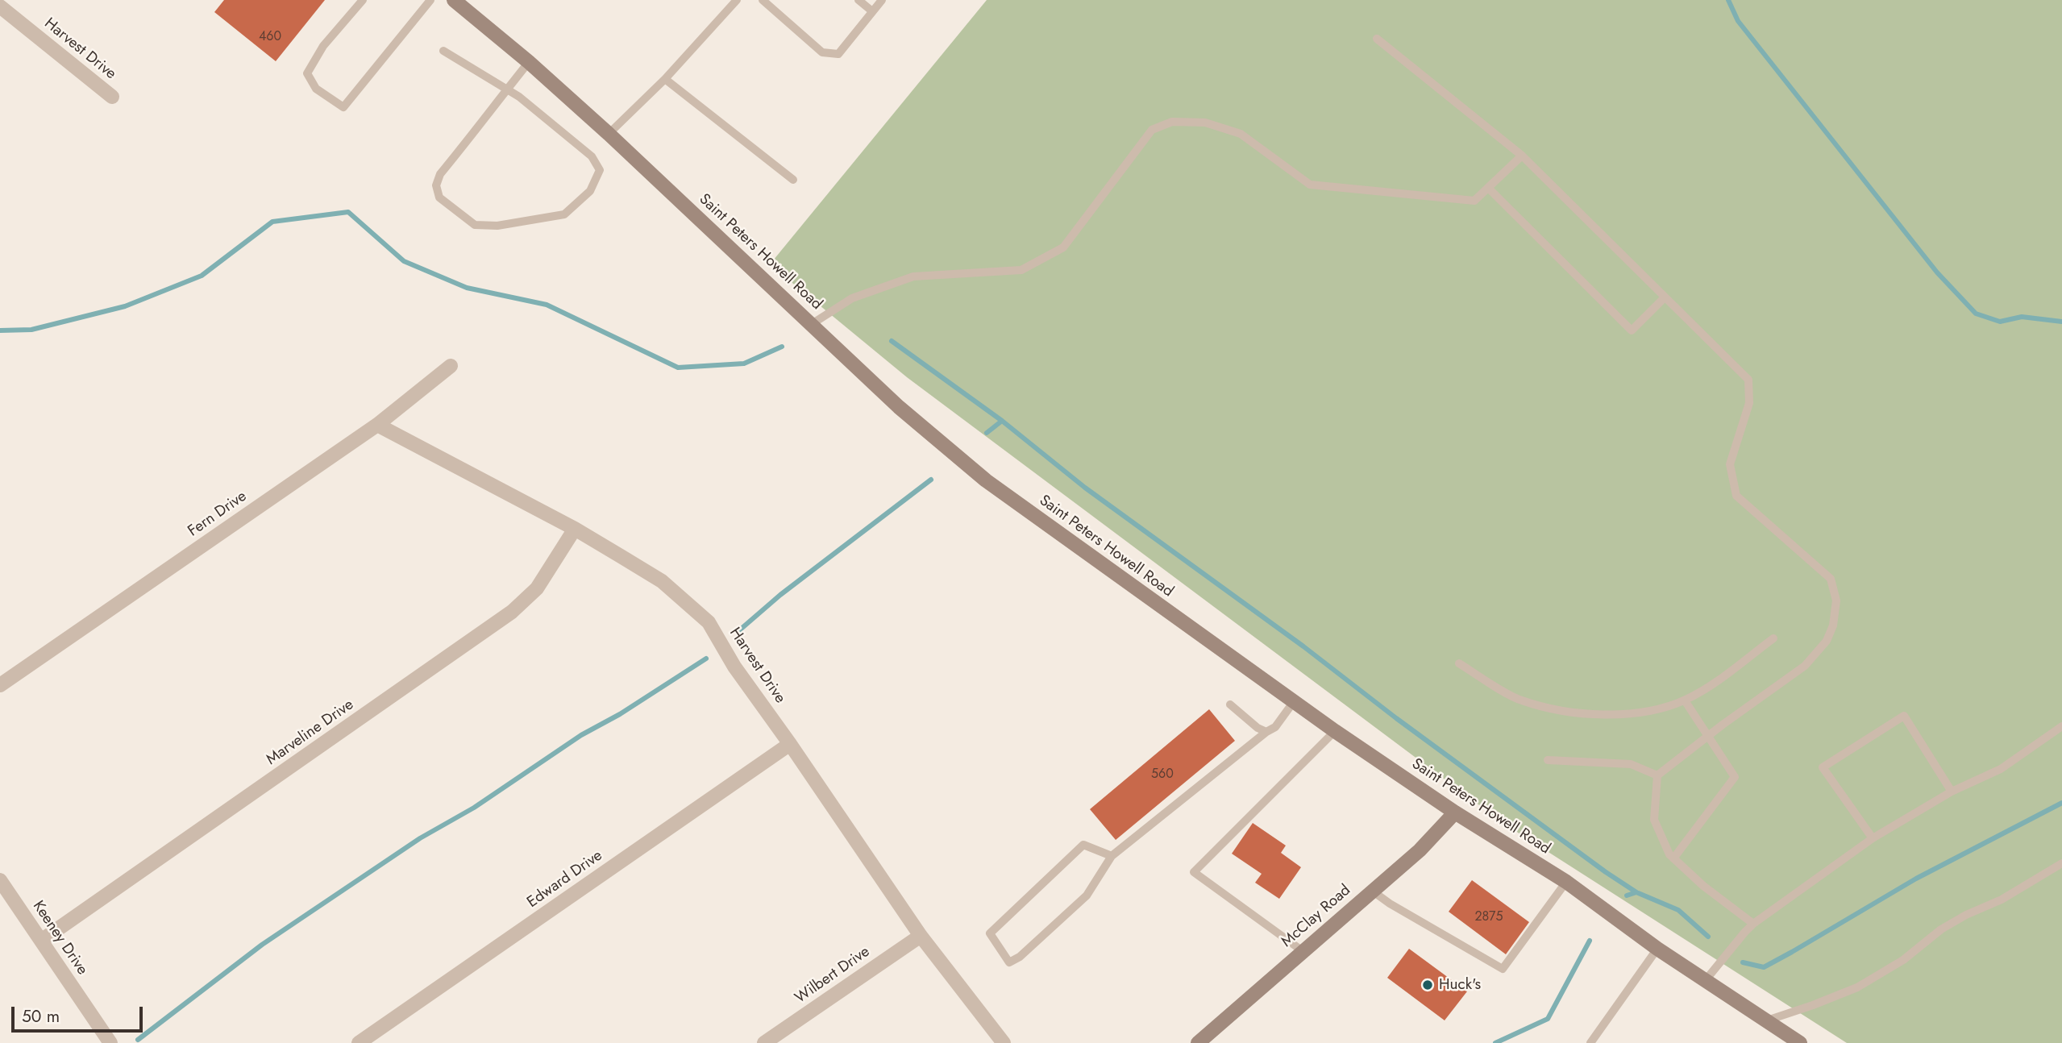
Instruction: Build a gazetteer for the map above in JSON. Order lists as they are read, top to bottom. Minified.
{"streets":{"main road":["Saint Peters Howell Road","McClay Road"],"street":["Harvest Drive","Fern Drive","Marveline Drive","Edward Drive","Keeney Drive","Wilbert Drive"]},"crossings":[["Harvest Drive","Fern Drive"],["Harvest Drive","Marveline Drive"],["Harvest Drive","Edward Drive"],["Harvest Drive","Wilbert Drive"],["Saint Peters Howell Road","McClay Road"],["Marveline Drive","Keeney Drive"]],"places":["Huck's"],"house_numbers":["460","560","2875"],"scale_bar":"50 m"}
